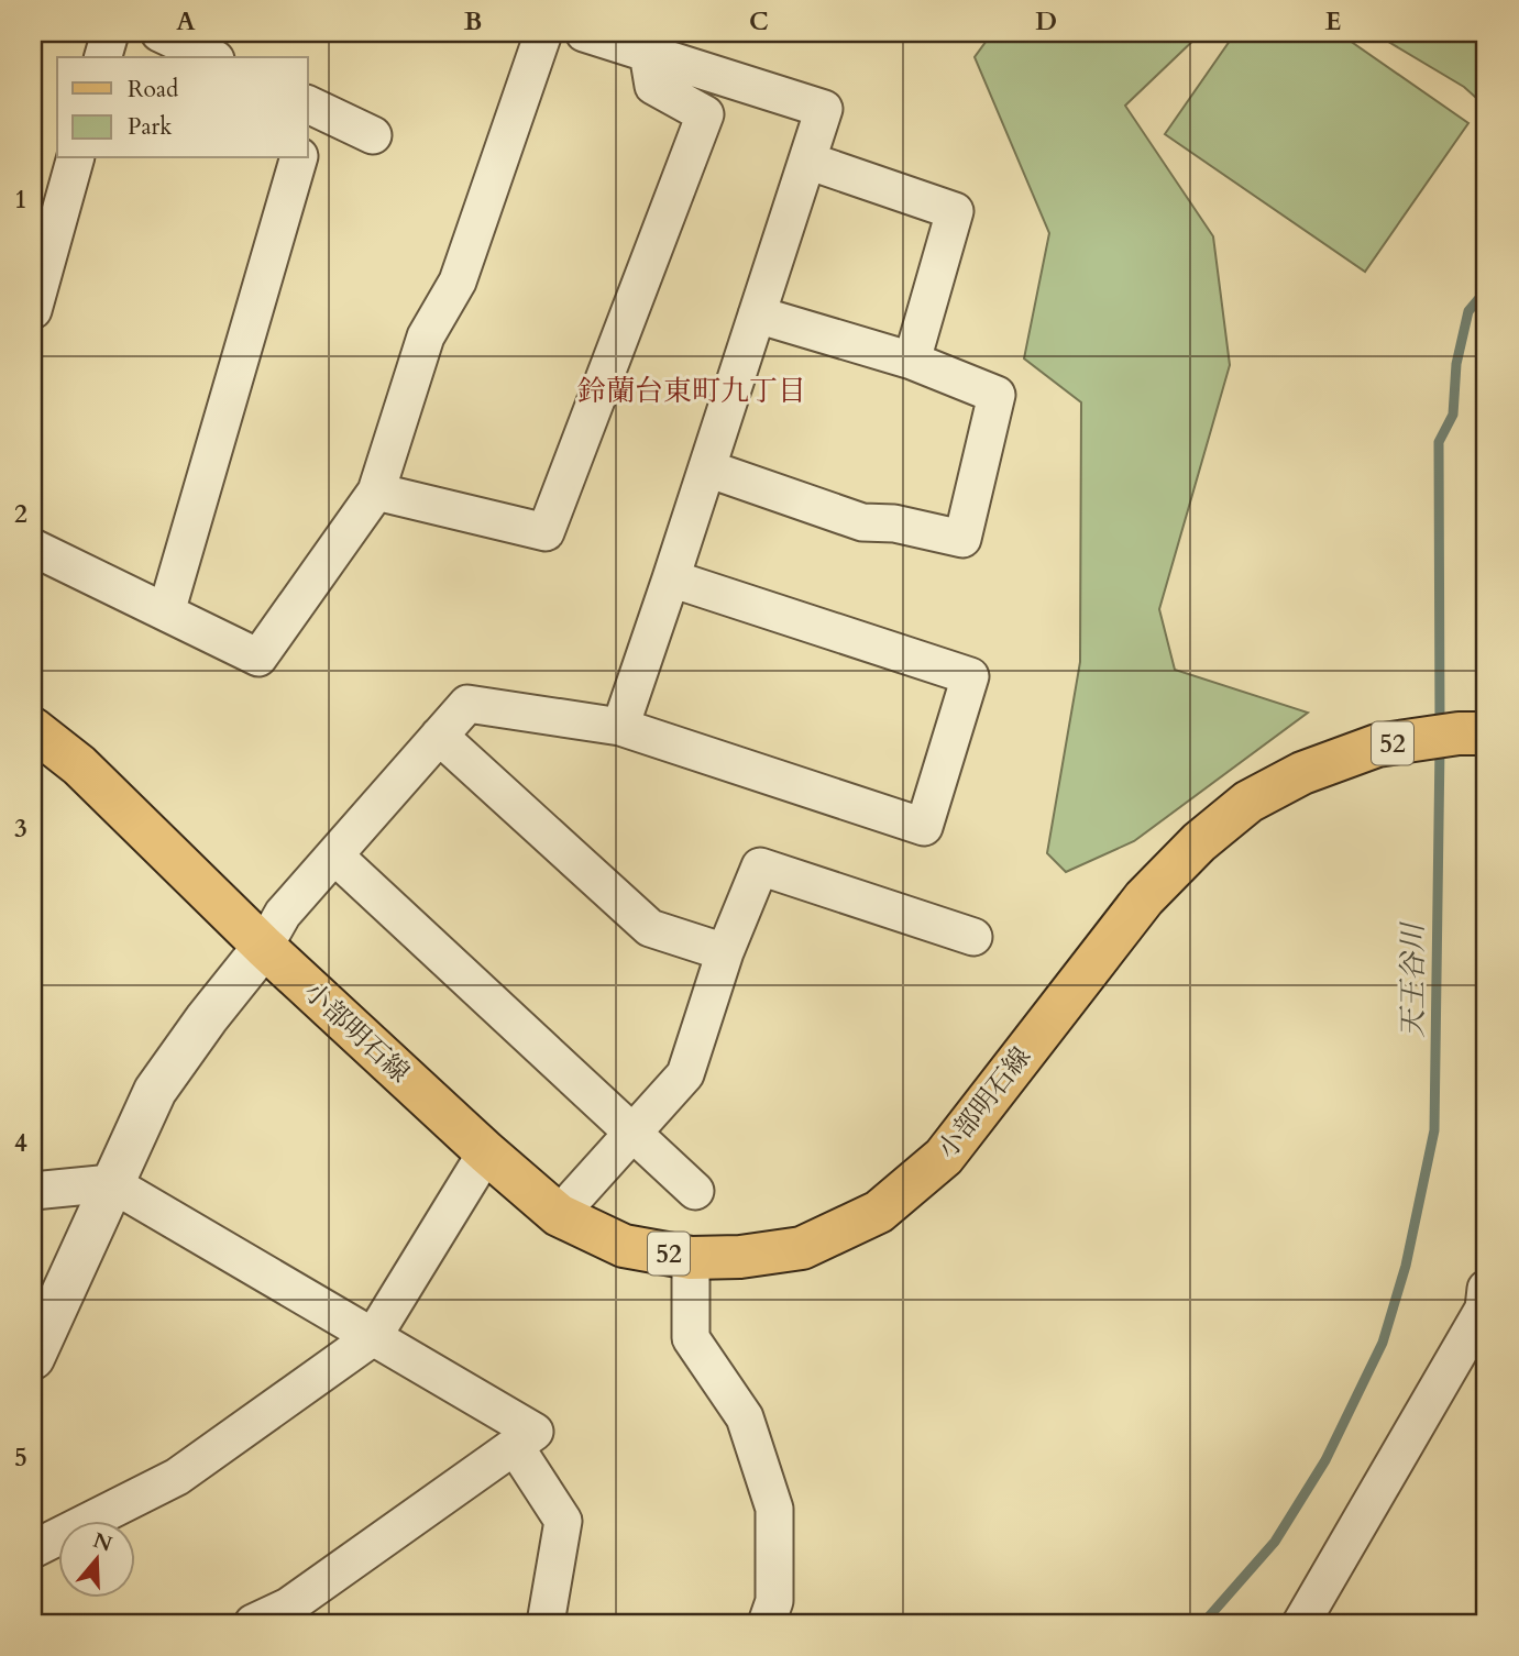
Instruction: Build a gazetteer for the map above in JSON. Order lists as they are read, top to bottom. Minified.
{"streets":{"main road":["52","小部明石線"]},"districts":["鈴蘭台東町九丁目"],"water":["天王谷川"],"legend":["Road","Park"],"north":"top","grid":{"columns":["A","B","C","D","E"],"rows":["1","2","3","4","5"]}}
